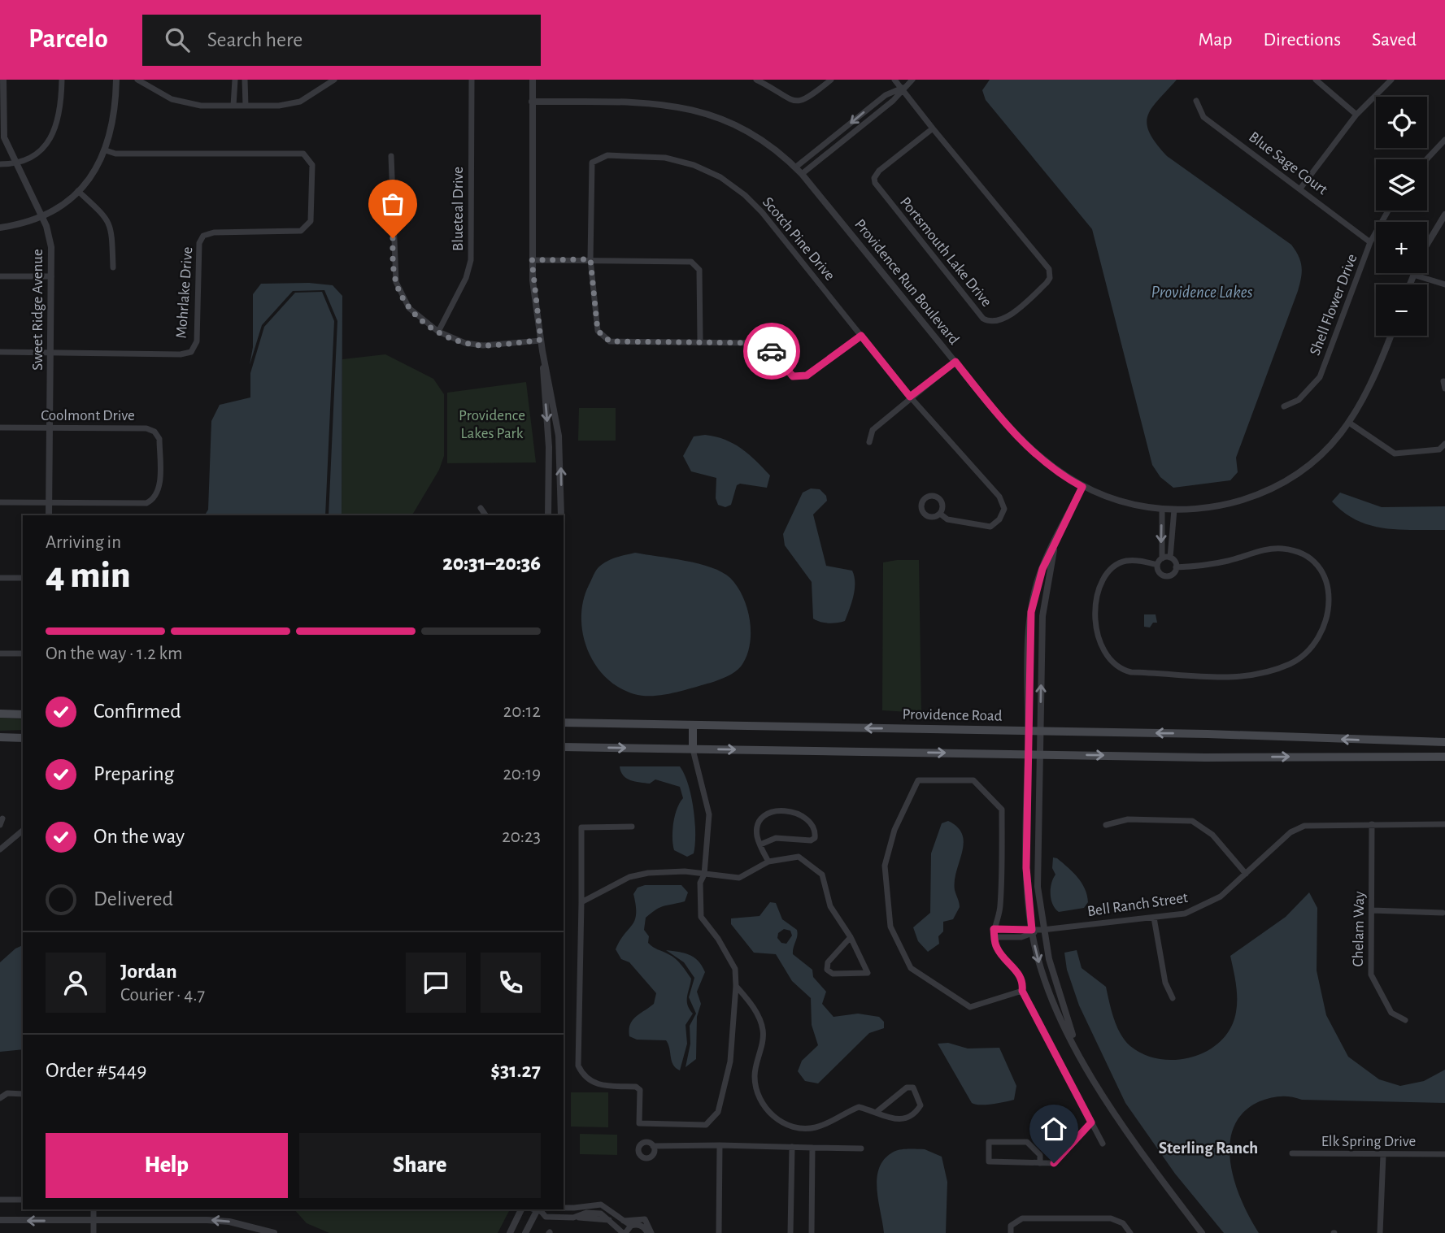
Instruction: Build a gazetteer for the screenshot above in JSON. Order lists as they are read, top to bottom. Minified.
{"streets":{"main road":["Providence Road"],"street":["Blue Sage Court","Blueteal Drive","Scotch Pine Drive","Portsmouth Lake Drive","Providence Run Boulevard","Mohrlake Drive","Shell Flower Drive","Sweet Ridge Avenue","Coolmont Drive","Bell Ranch Street","Chelam Way","Elk Spring Drive"]},"crossings":[["Blue Sage Court","Shell Flower Drive"],["Mohrlake Drive","Sweet Ridge Avenue"],["Sweet Ridge Avenue","Coolmont Drive"],["Bell Ranch Street","Chelam Way"]],"districts":["Sterling Ranch"],"water":["Providence Lakes"],"parks":["Providence Lakes Park"],"page":{"header":"Parcelo","search":"Search here","nav":["Map","Directions","Saved"],"map_buttons":["+","−"],"heading":["4 min","Arriving in","20:31–20:36"],"panel":["Jordan","Courier · 4.7","Order #5449","$31.27"],"bar":"On the way · 1.2 km","list":[["Confirmed","20:12"],["Preparing","20:19"],["On the way","20:23"],"Delivered"],"buttons":["Help","Share"]}}
